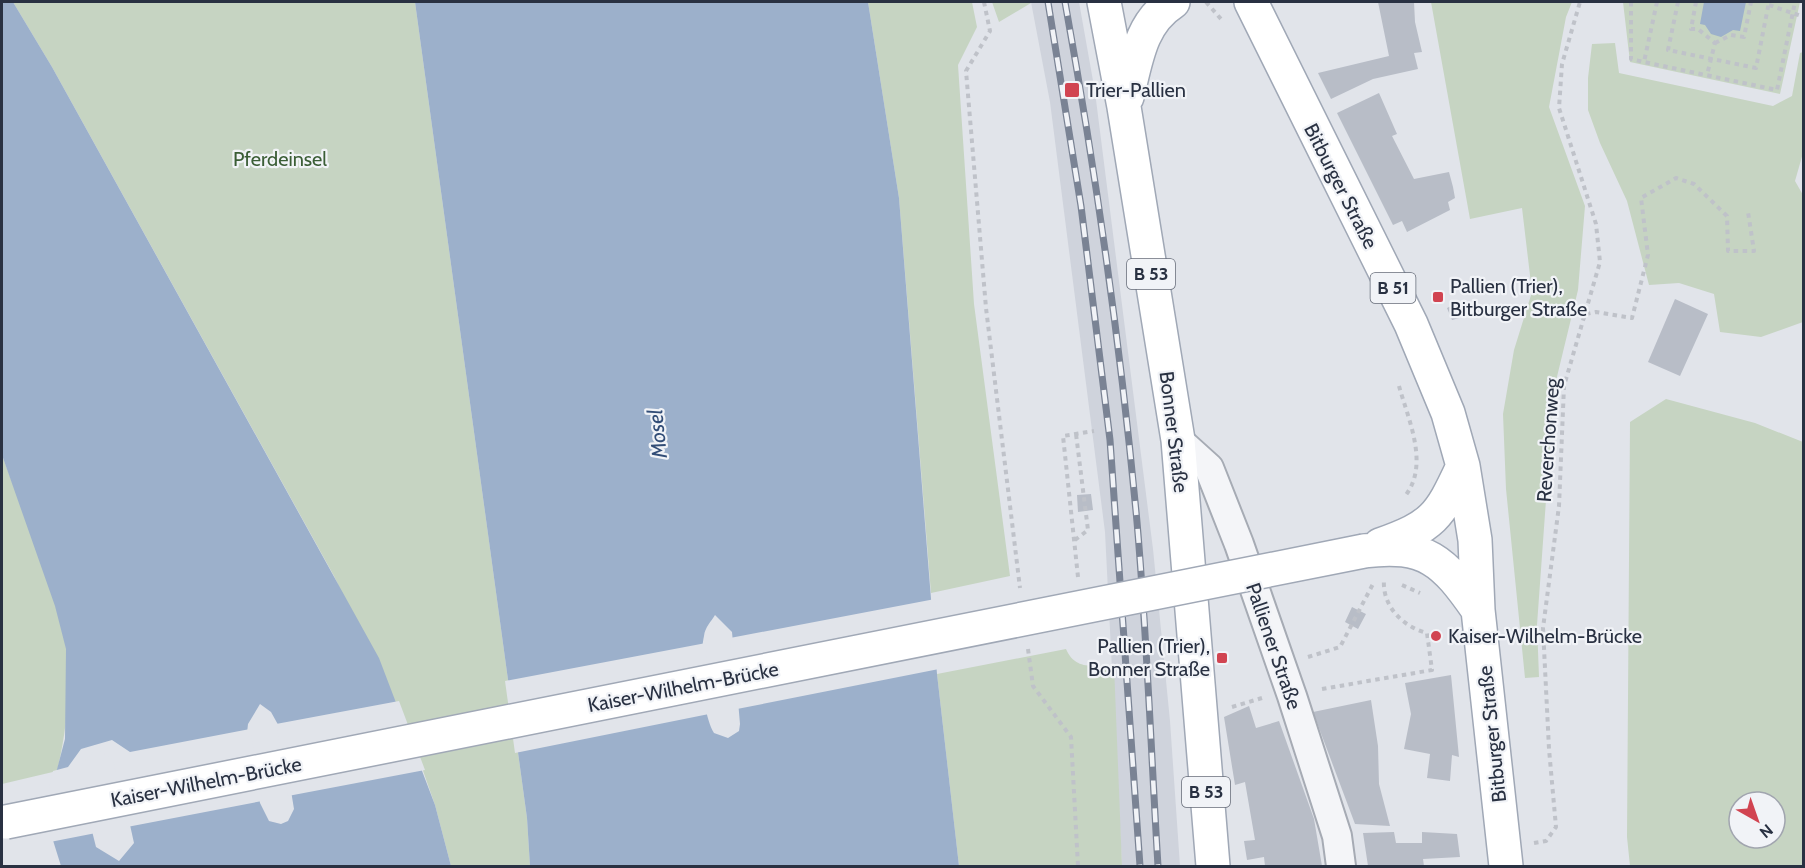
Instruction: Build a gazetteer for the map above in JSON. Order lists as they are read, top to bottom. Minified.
{"streets":{"main road":["Bitburger Straße","B 53","B 51","Bonner Straße","Kaiser-Wilhelm-Brücke"],"street":["Palliener Straße"],"path":["Reverchonweg"]},"crossings":[["Bitburger Straße","Kaiser-Wilhelm-Brücke"],["Bonner Straße","Palliener Straße"]],"water":["Mosel"],"parks":["Pferdeinsel"],"places":{"transit":["Trier-Pallien","Pallien (Trier), Bitburger Straße","Pallien (Trier), Bonner Straße"],"other":["Kaiser-Wilhelm-Brücke"]},"north":"bottom right"}
